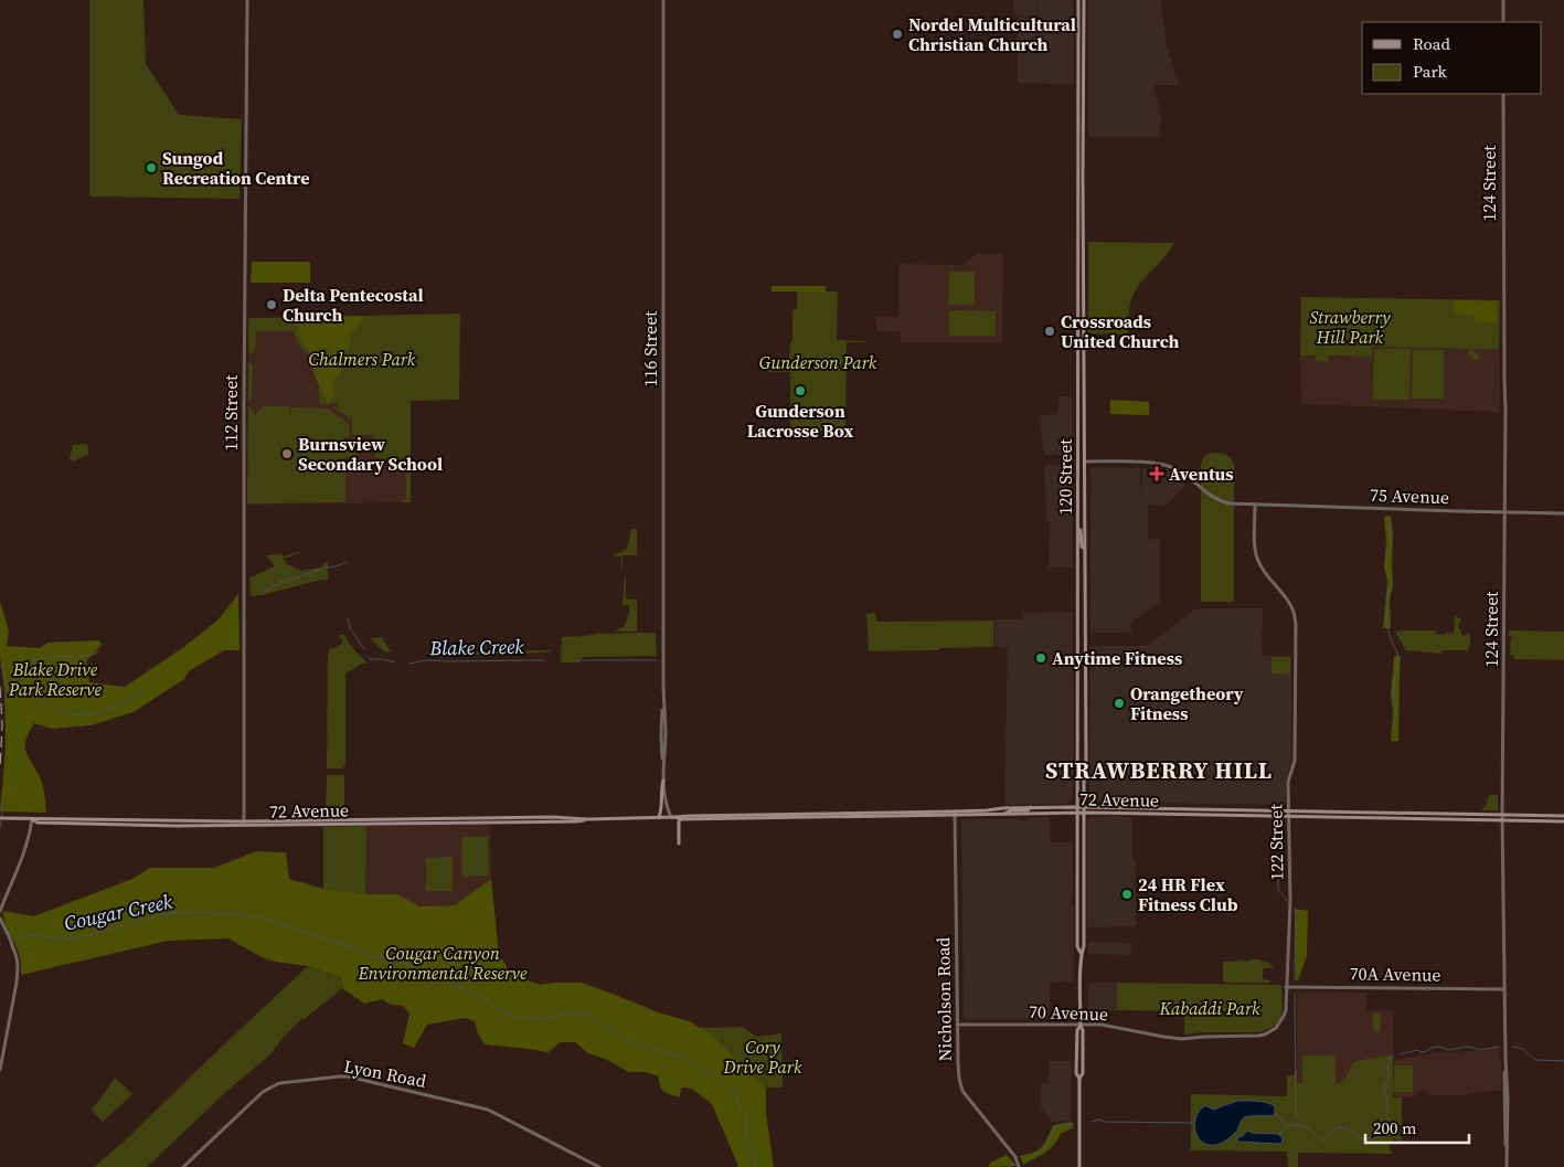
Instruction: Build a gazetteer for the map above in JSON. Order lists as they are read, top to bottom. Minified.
{"streets":{"main road":["120 Street","72 Avenue"],"street":["124 Street","116 Street","112 Street","75 Avenue","122 Street","70A Avenue","Nicholson Road","70 Avenue","Lyon Road"]},"crossings":[["124 Street","75 Avenue"],["124 Street","72 Avenue"],["124 Street","70A Avenue"],["116 Street","72 Avenue"],["112 Street","72 Avenue"],["120 Street","75 Avenue"],["120 Street","72 Avenue"],["120 Street","70 Avenue"],["75 Avenue","122 Street"],["72 Avenue","122 Street"],["72 Avenue","Nicholson Road"],["122 Street","70A Avenue"],["122 Street","70 Avenue"],["Nicholson Road","70 Avenue"]],"districts":["STRAWBERRY HILL"],"water":["Blake Creek","Cougar Creek"],"parks":["Strawberry Hill Park","Chalmers Park","Gunderson Park","Blake Drive Park Reserve","Cougar Canyon Environmental Reserve","Kabaddi Park","Cory Drive Park"],"places":{"other":["Nordel Multicultural Christian Church","Sungod Recreation Centre","Delta Pentecostal Church","Crossroads United Church","Gunderson Lacrosse Box","Burnsview Secondary School","Anytime Fitness","Orangetheory Fitness","24 HR Flex Fitness Club"],"health":["Aventus"]},"legend":["Road","Park"],"scale_bar":"200 m"}
